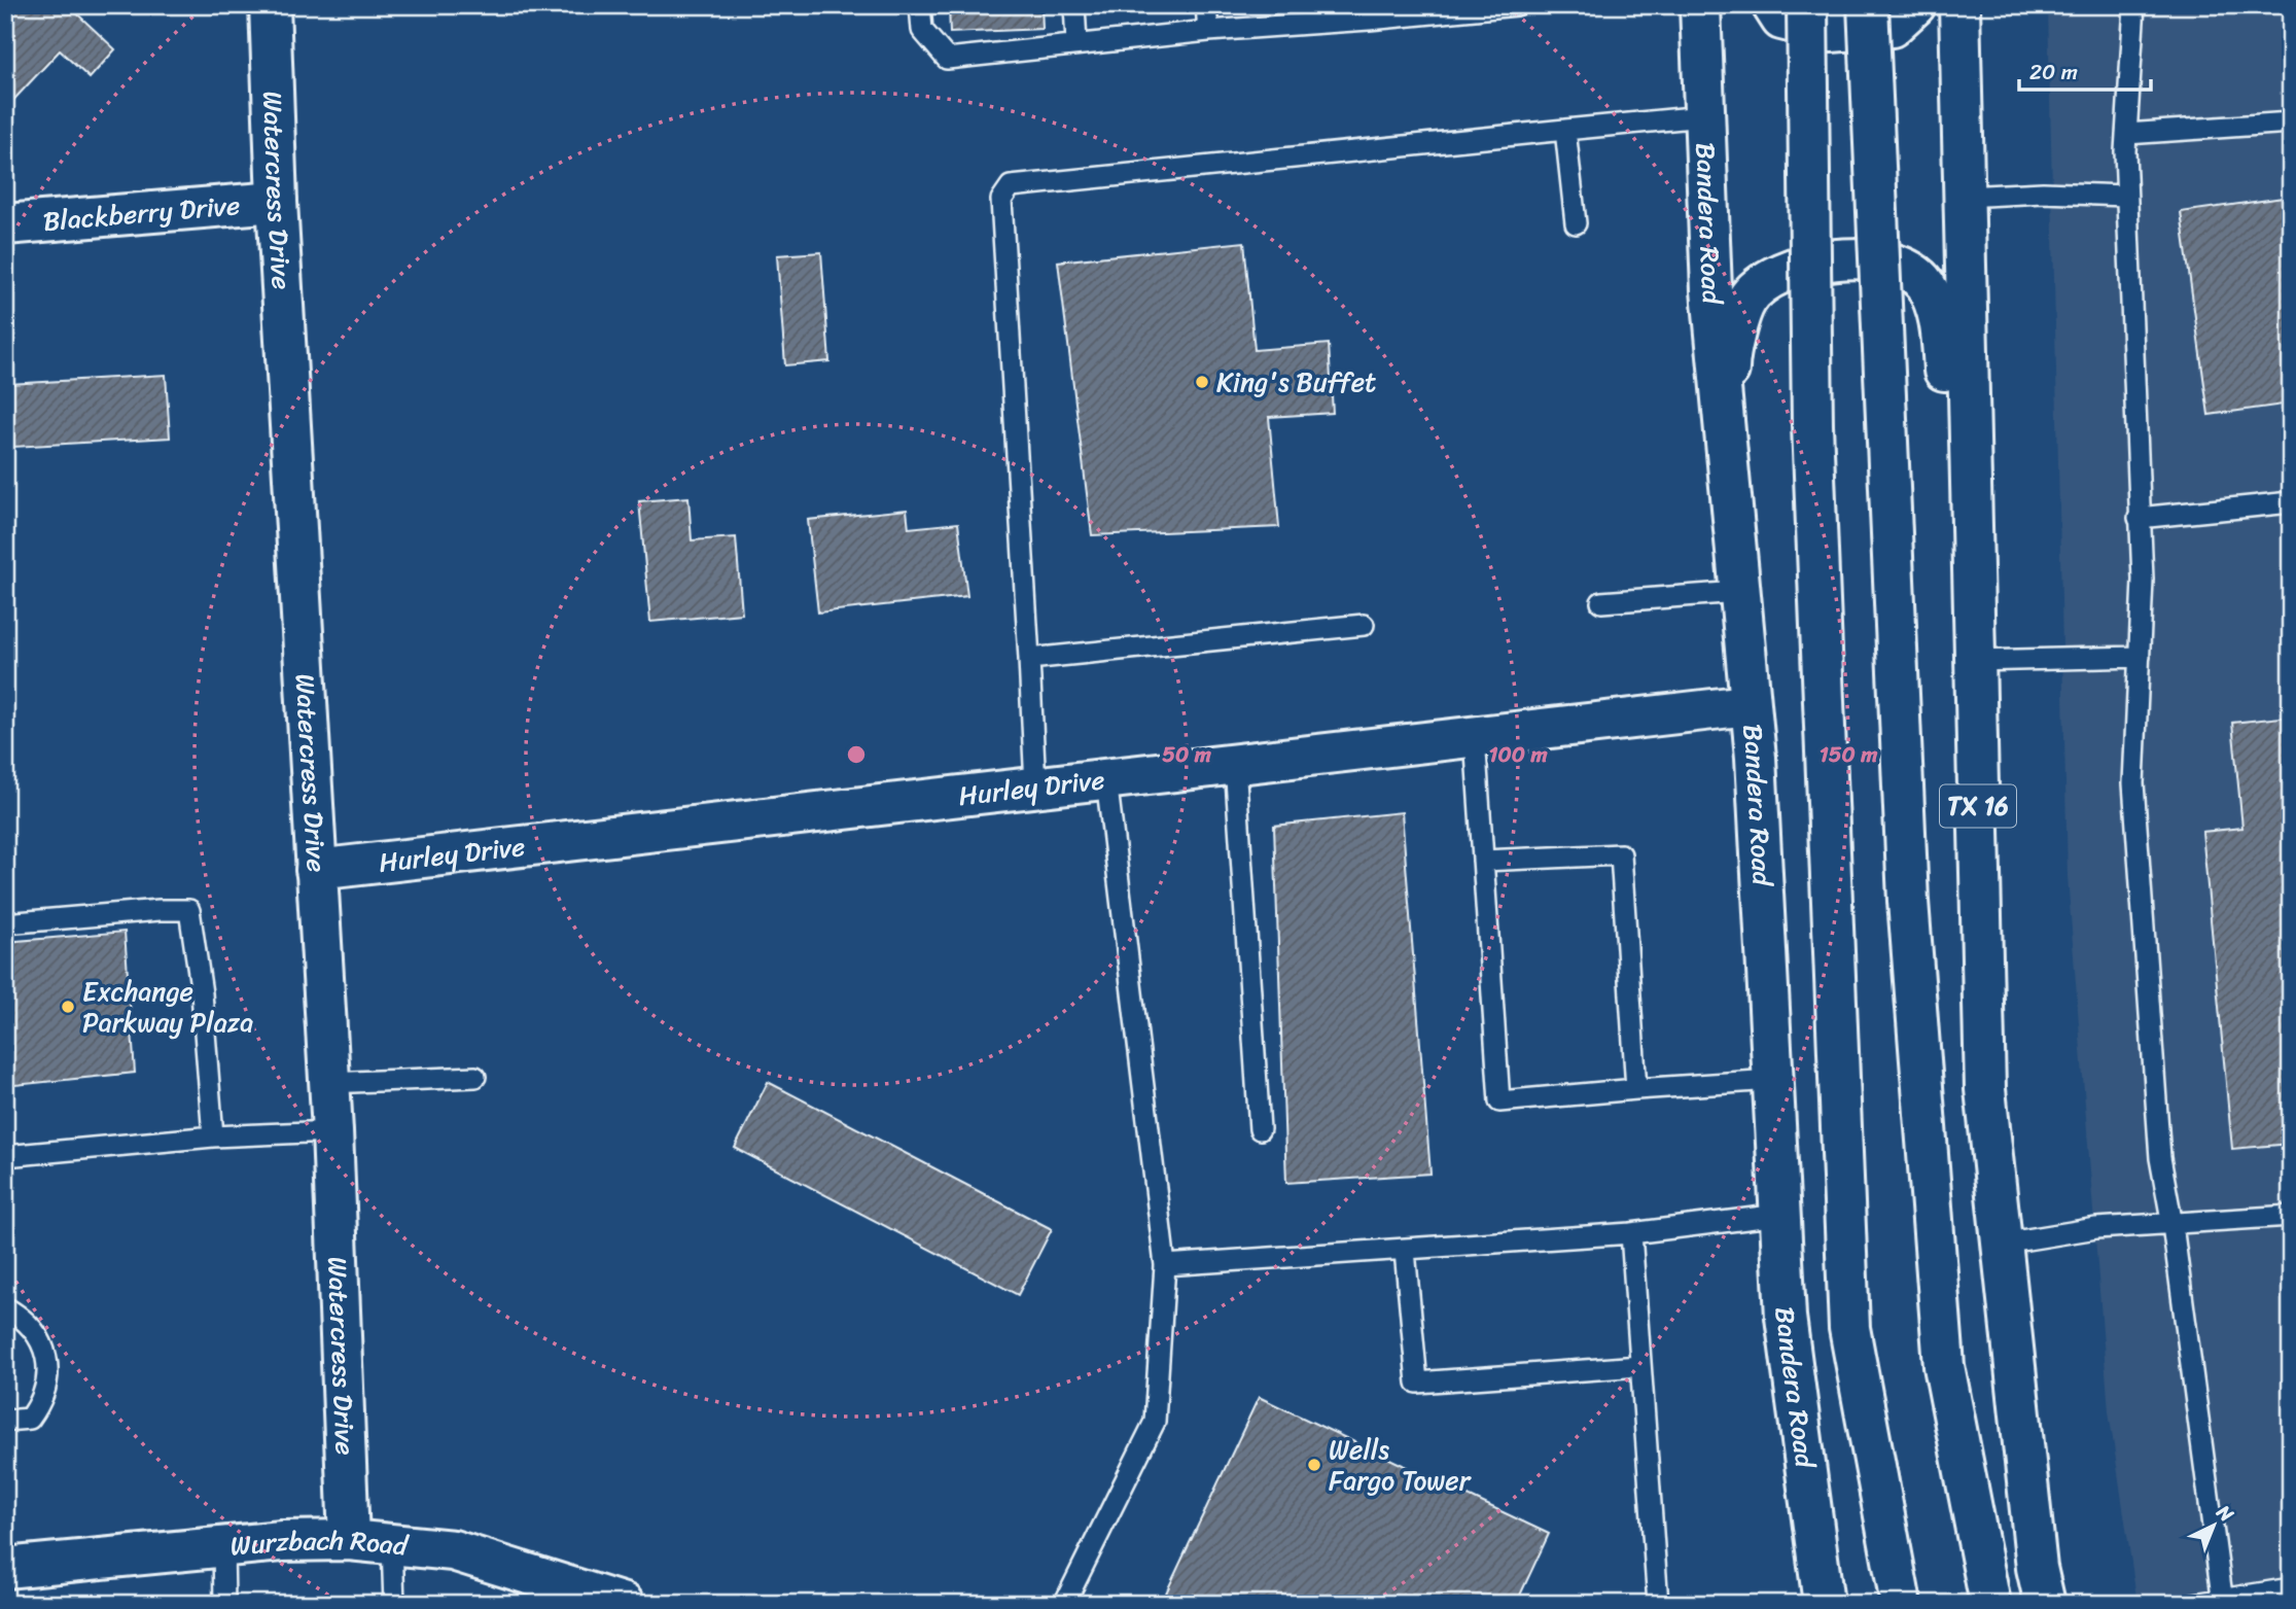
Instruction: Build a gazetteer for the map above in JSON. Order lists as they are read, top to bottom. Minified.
{"streets":{"main road":["Watercress Drive","Blackberry Drive","Bandera Road","Hurley Drive","TX 16","Wurzbach Road"]},"crossings":[["Watercress Drive","Blackberry Drive"],["Watercress Drive","Hurley Drive"],["Watercress Drive","Wurzbach Road"],["Bandera Road","Hurley Drive"]],"places":["King's Buffet","Exchange Parkway Plaza","Wells Fargo Tower"],"scale_bar":"20 m","north":"top right","rings":["50 m","100 m","150 m"]}
